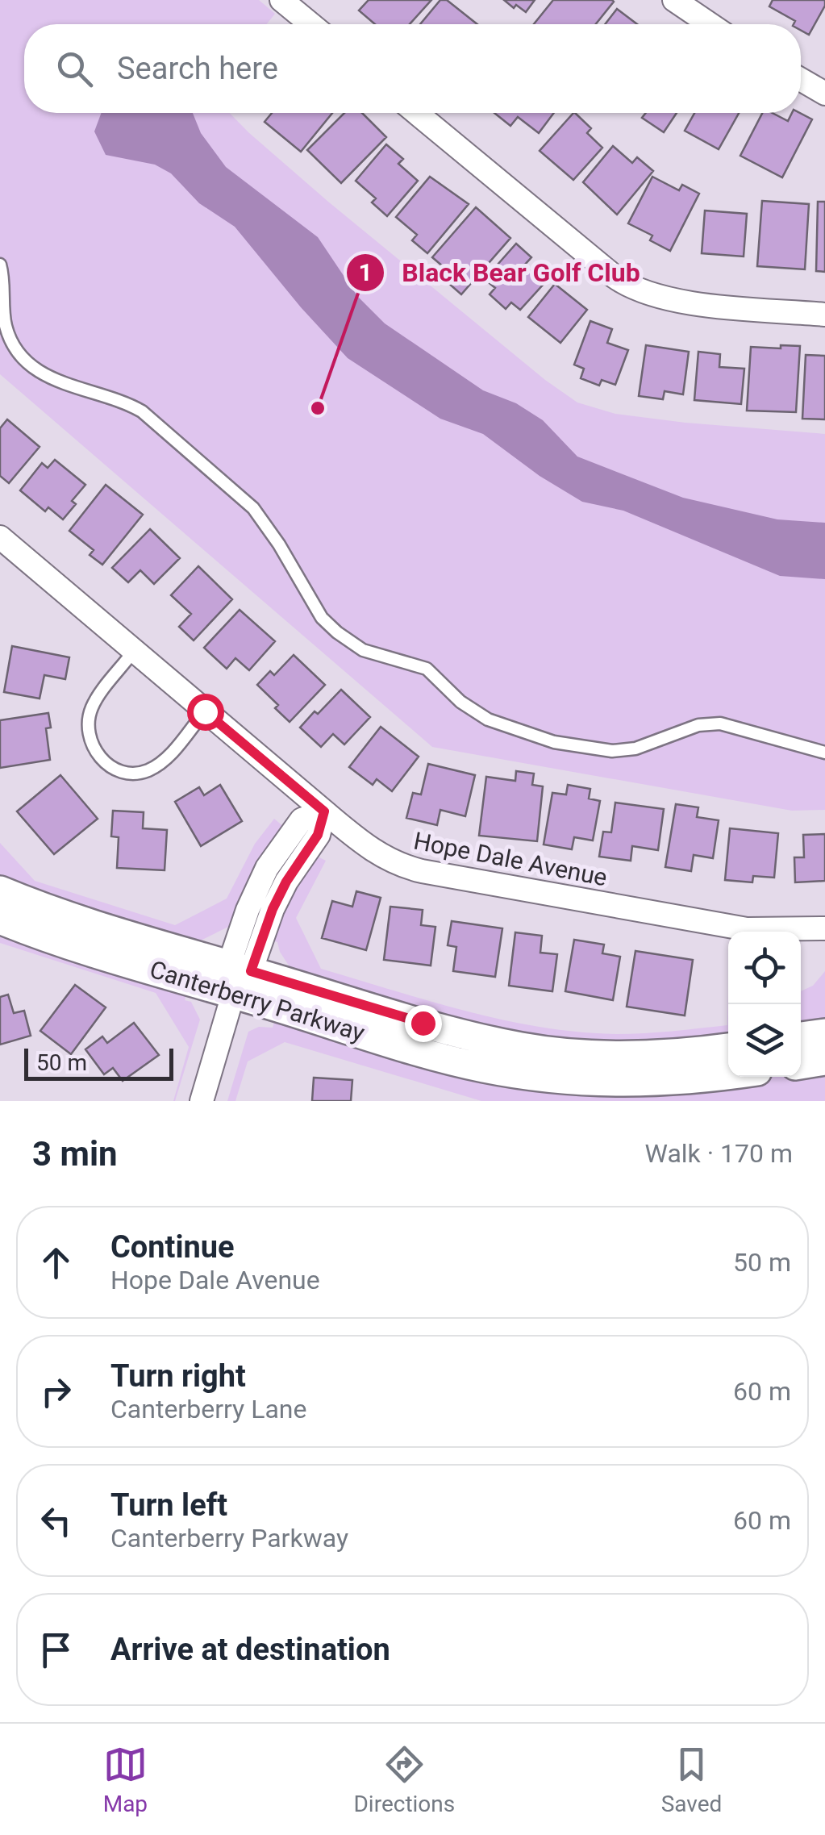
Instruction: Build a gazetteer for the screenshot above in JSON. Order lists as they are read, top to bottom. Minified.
{"streets":{"street":["Hope Dale Avenue","Canterberry Parkway"]},"places":["Black Bear Golf Club"],"scale_bar":"50 m","page":{"search":"Search here","scale":"50 m","heading":["3 min","Walk · 170 m"],"list":[["Continue","Hope Dale Avenue","50 m"],["Turn right","Canterberry Lane","60 m"],["Turn left","Canterberry Parkway","60 m"],"Arrive at destination"],"nav":["Map","Directions","Saved"]}}
